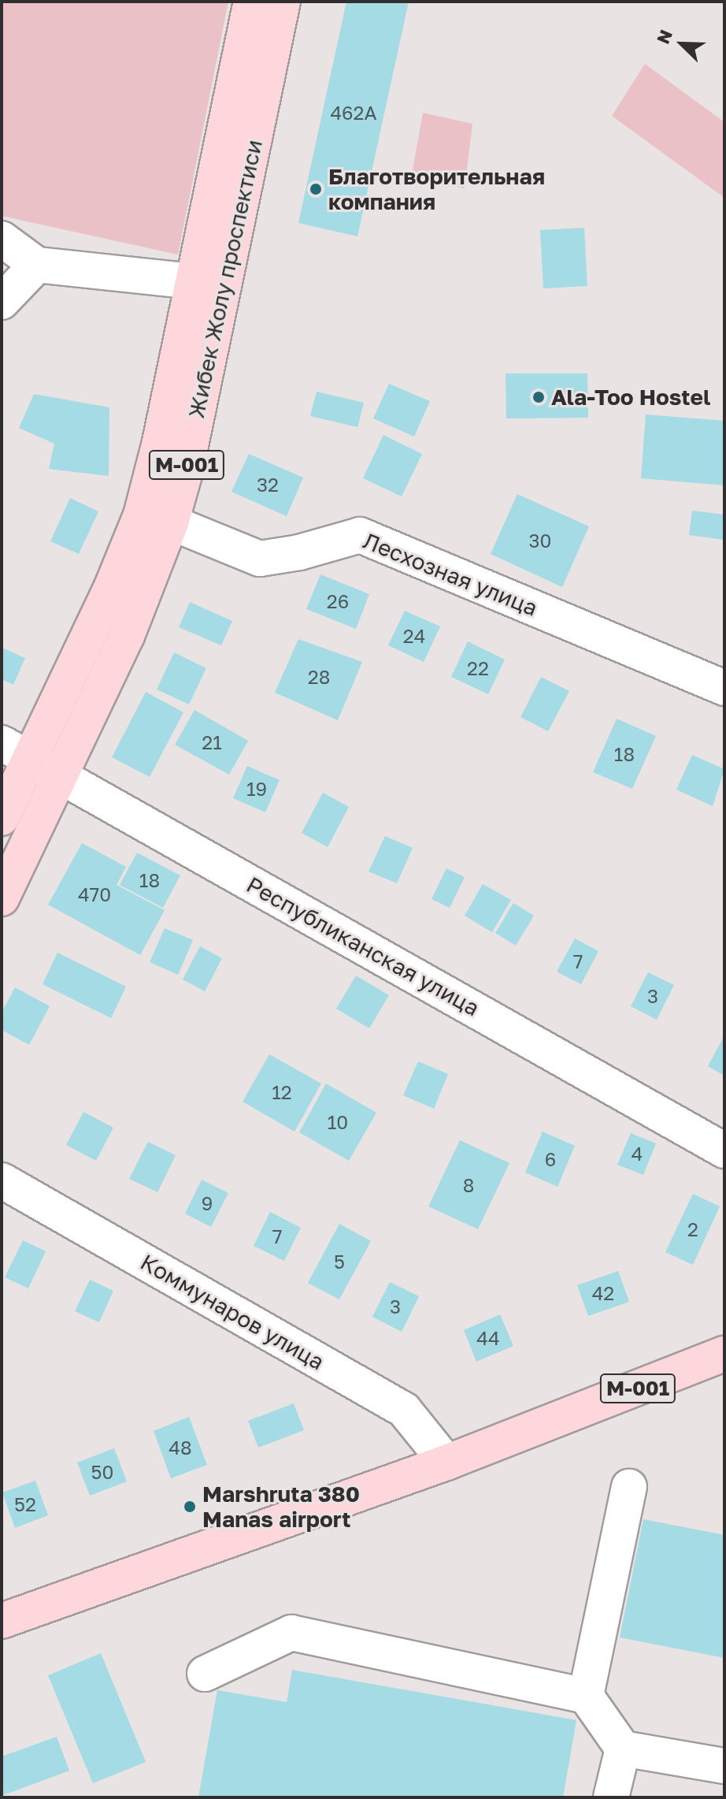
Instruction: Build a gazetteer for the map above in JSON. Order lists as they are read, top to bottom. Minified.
{"streets":{"main road":["Жибек Жолу проспектиси","М-001"],"street":["Лесхозная улица","Республиканская улица","Коммунаров улица"]},"crossings":[["Жибек Жолу проспектиси","Лесхозная улица"],["Жибек Жолу проспектиси","Республиканская улица"],["М-001","Коммунаров улица"]],"places":["Благотворительная компания","Ala-Too Hostel","Marshruta 380 Manas airport"],"house_numbers":["462А","32","30","26","24","22","28","21","18","19","18","470","7","3","12","10","4","6","8","9","2","7","5","42","3","44","48","50","52"],"north":"top left"}
